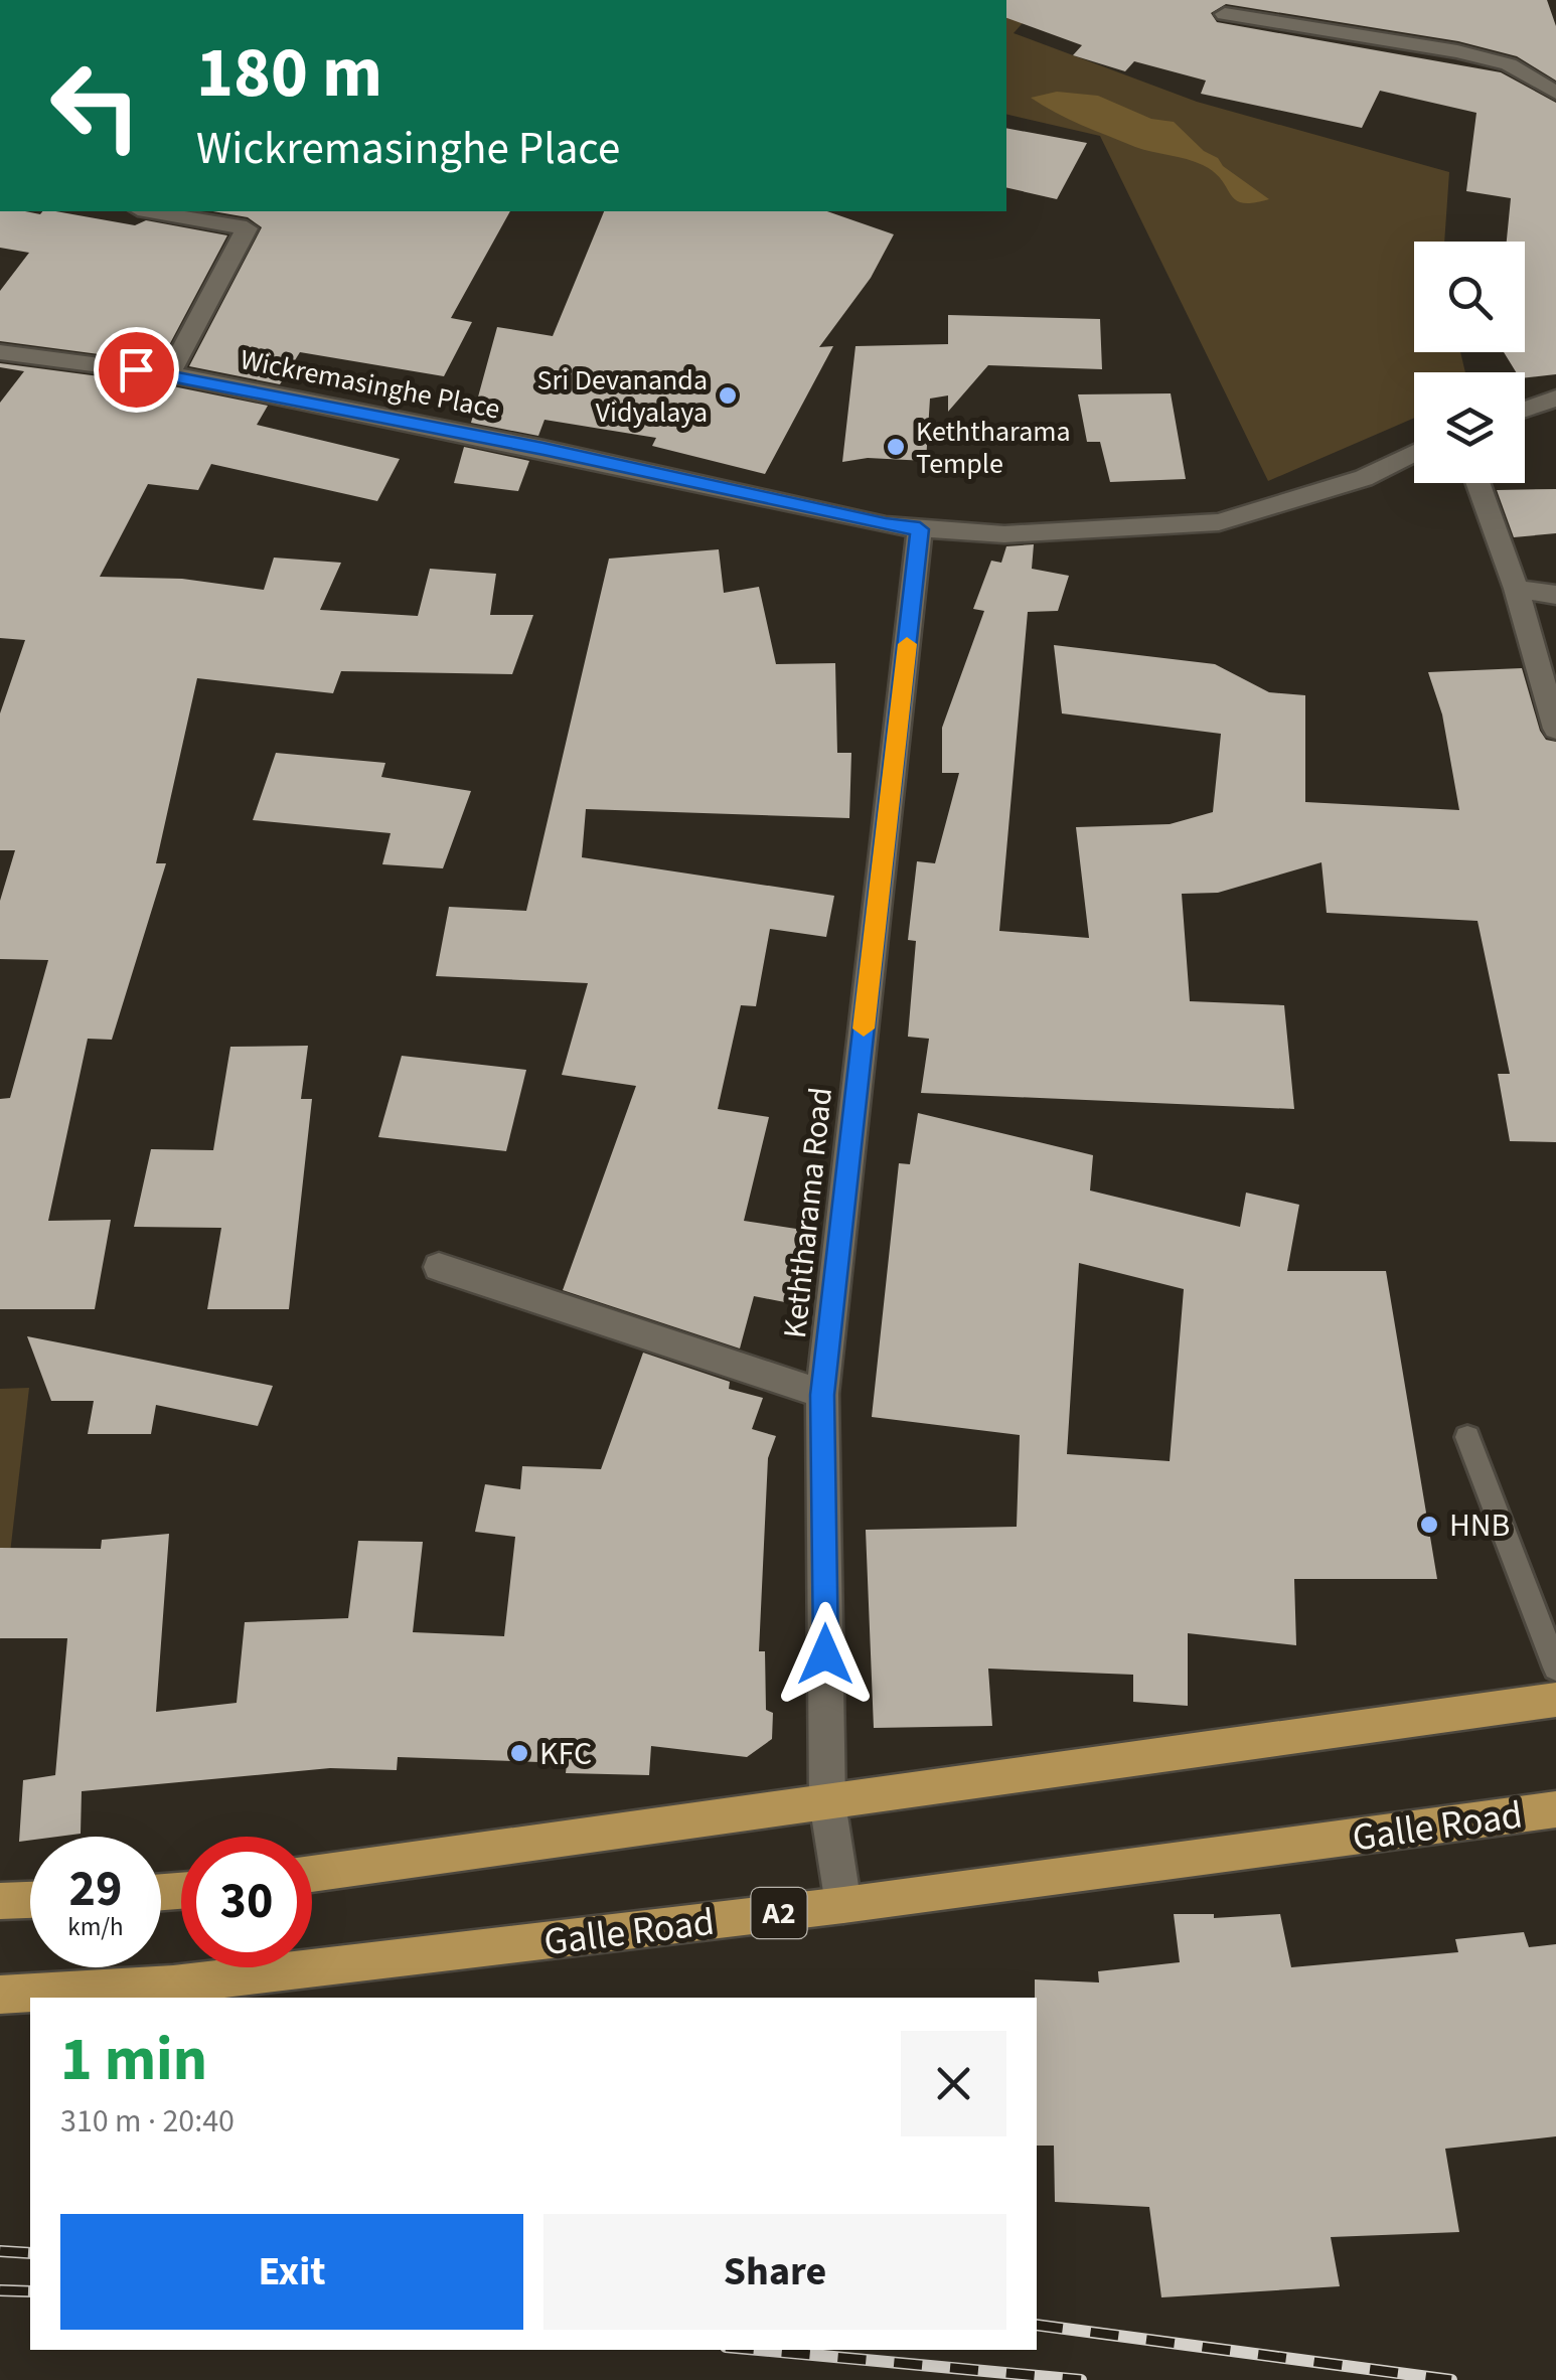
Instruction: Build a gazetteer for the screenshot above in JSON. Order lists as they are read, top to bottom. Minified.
{"streets":{"highway":["Galle Road","A2"],"street":["Wickremasinghe Place","Keththarama Road"]},"crossings":[["Wickremasinghe Place","Keththarama Road"],["Keththarama Road","Galle Road"]],"places":["Sri Devananda Vidyalaya","Keththarama Temple","HNB","KFC"],"page":{"turn":["180 m","Wickremasinghe Place"],"speed":"29 km/h","limit":"30","heading":["1 min","310 m · 20:40"],"buttons":["Exit","Share"]}}
